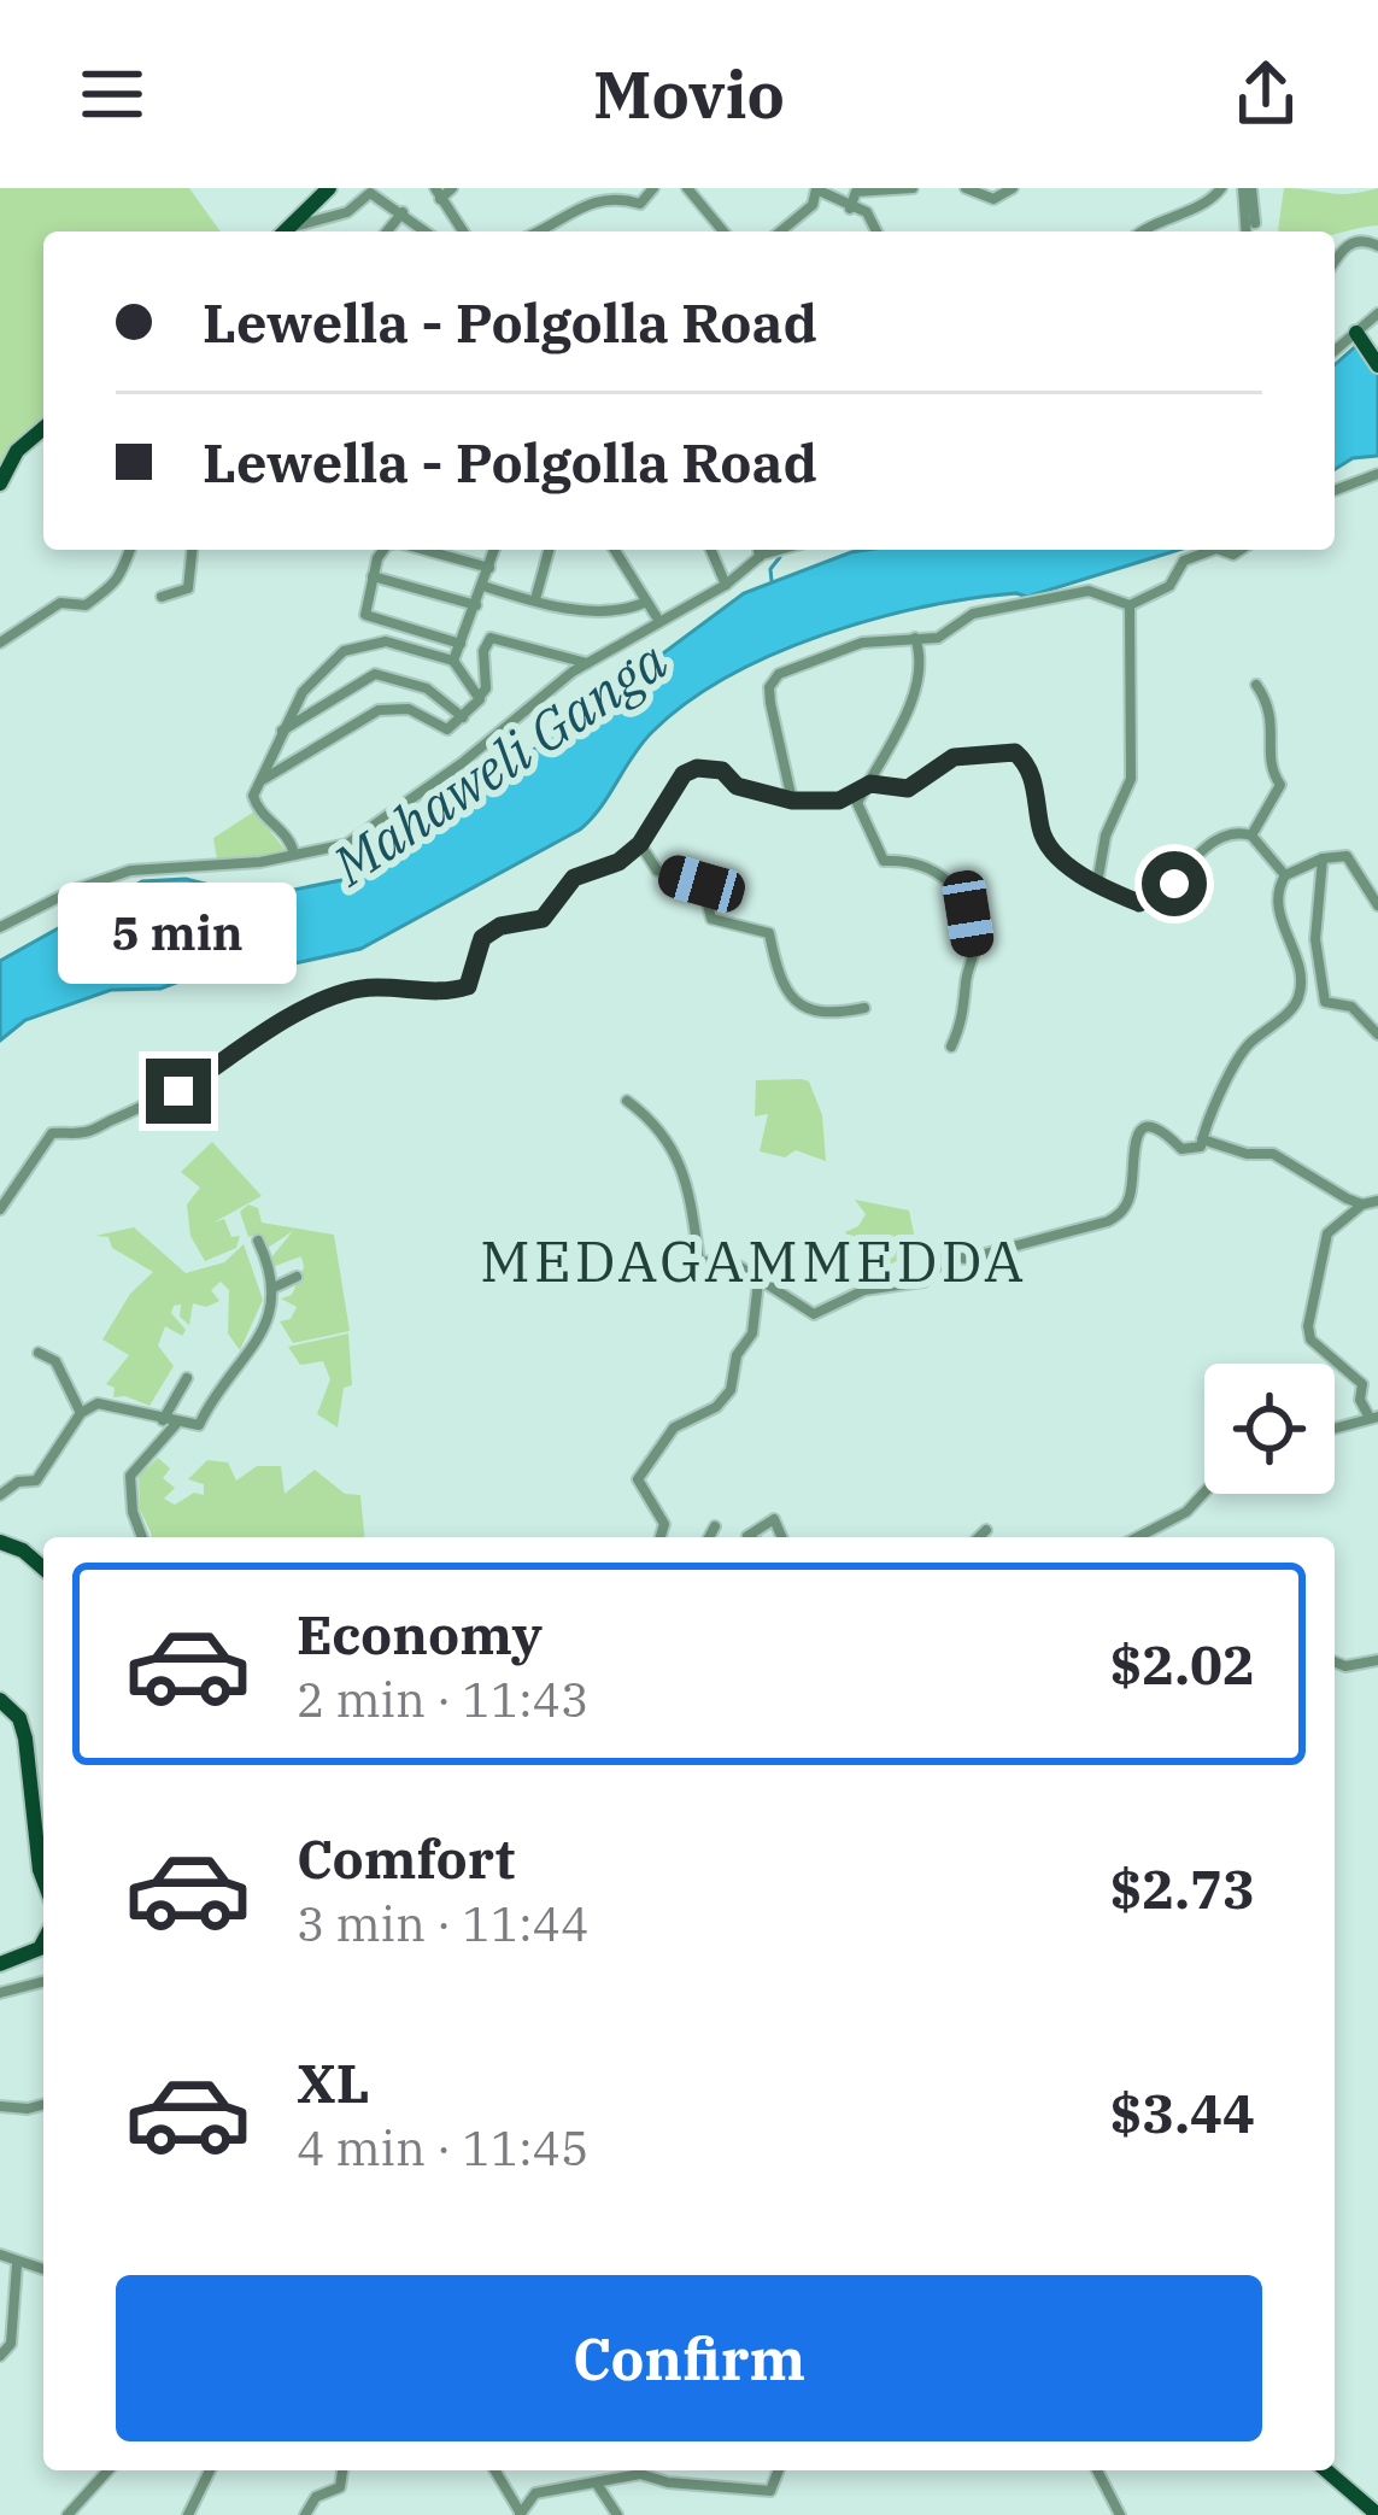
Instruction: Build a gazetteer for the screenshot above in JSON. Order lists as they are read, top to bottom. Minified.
{"districts":["MEDAGAMMEDDA"],"water":["Mahaweli Ganga"],"page":{"header":"Movio","banner":["Lewella - Polgolla Road","Lewella - Polgolla Road"],"bubble":"5 min","list":[{"name":"Economy","note":"2 min · 11:43","value":"$2.02"},{"name":"Comfort","note":"3 min · 11:44","value":"$2.73"},{"name":"XL","note":"4 min · 11:45","value":"$3.44"}],"buttons":"Confirm"}}
